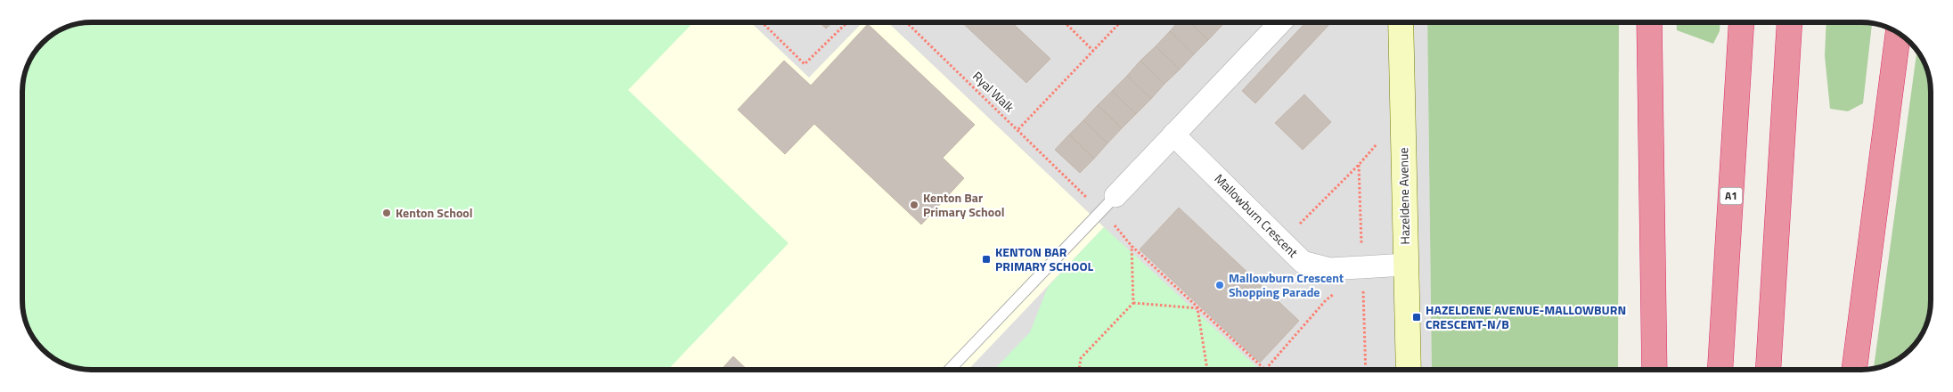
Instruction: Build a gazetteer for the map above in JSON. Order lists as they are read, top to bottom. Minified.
{"streets":{"highway":["A1"],"street":["Hazeldene Avenue","Mallowburn Crescent"],"path":["Ryal Walk"]},"crossings":[["Hazeldene Avenue","Mallowburn Crescent"]],"places":{"other":["Kenton Bar Primary School","Kenton School","Mallowburn Crescent Shopping Parade"],"transit":["KENTON BAR PRIMARY SCHOOL","HAZELDENE AVENUE-MALLOWBURN CRESCENT-N/B"]}}
